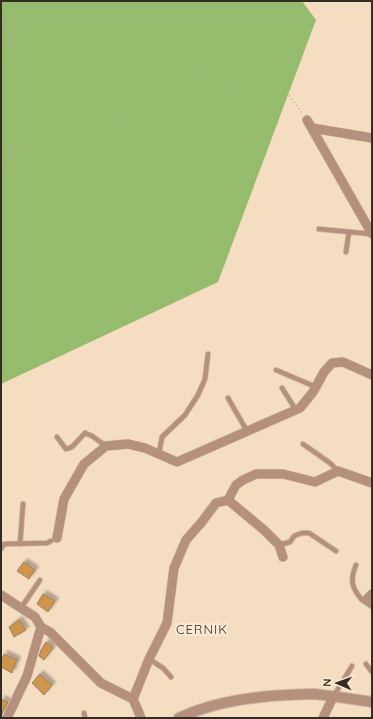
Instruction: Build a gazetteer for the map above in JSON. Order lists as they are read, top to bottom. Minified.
{"districts":["CERNIK"],"north":"left"}
